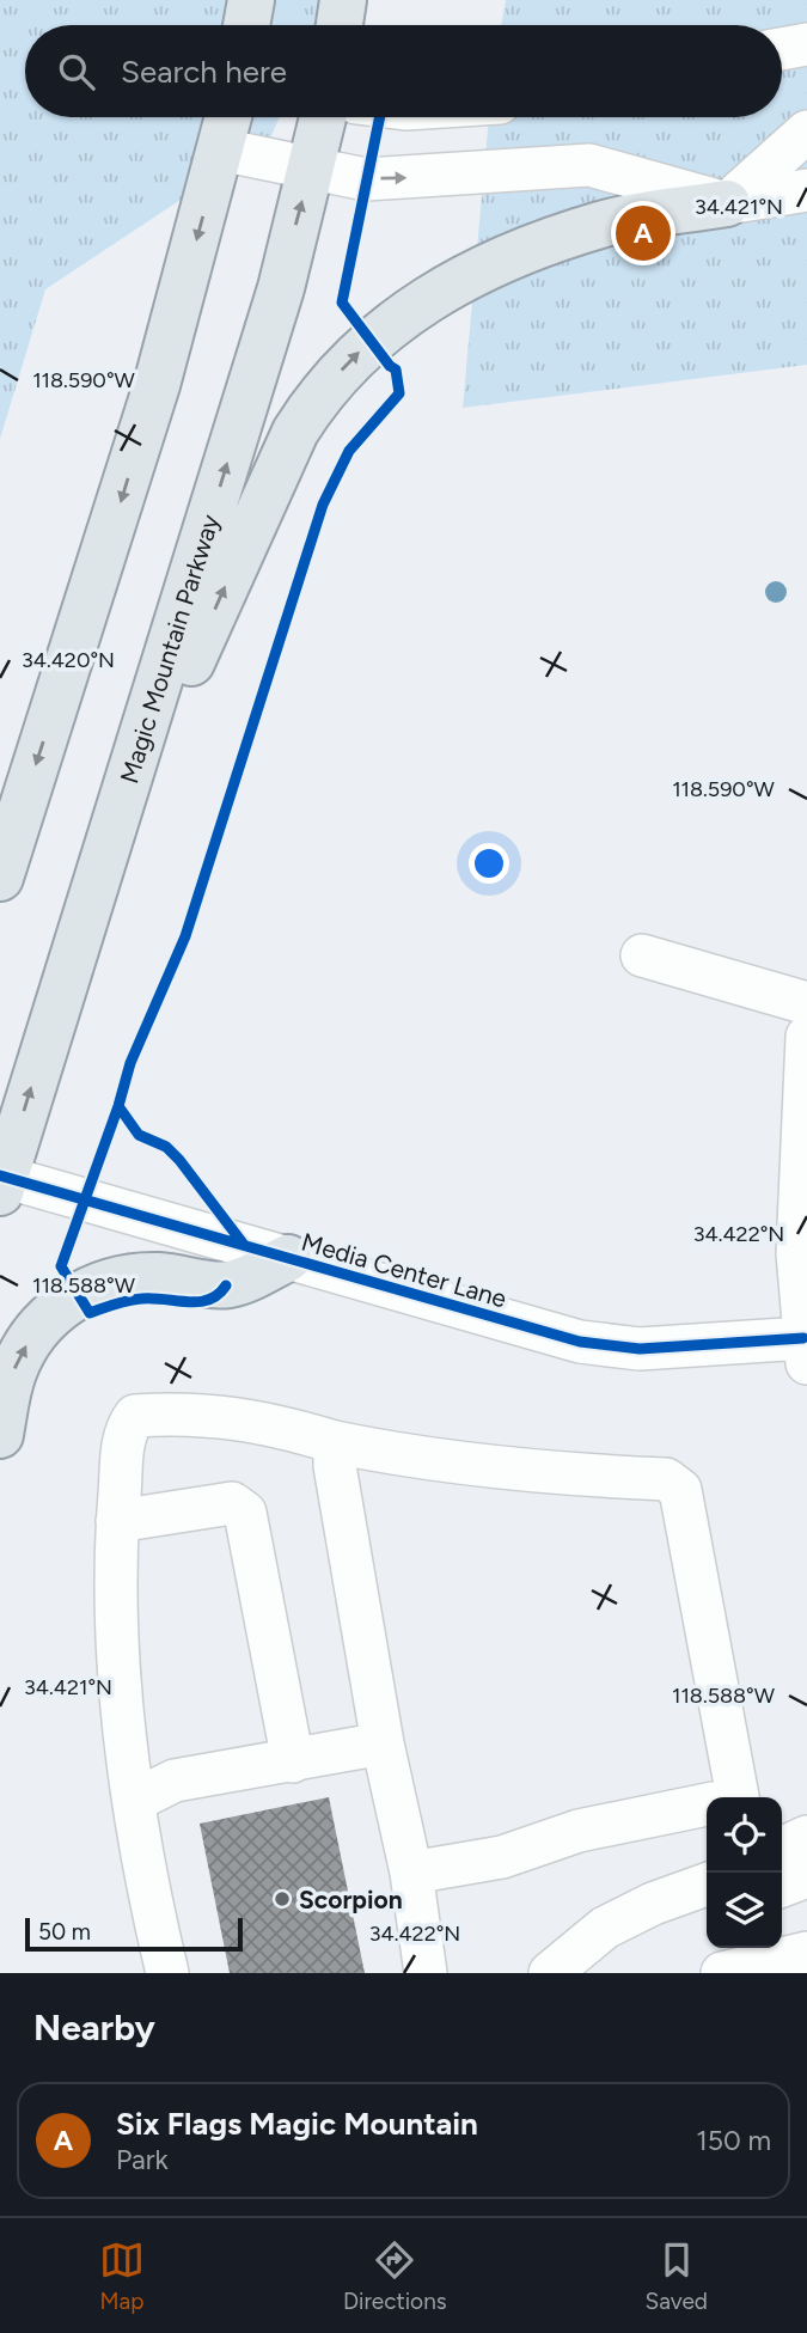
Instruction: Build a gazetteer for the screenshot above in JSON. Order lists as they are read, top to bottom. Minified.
{"streets":{"main road":["Magic Mountain Parkway"],"street":["Media Center Lane"]},"crossings":[["Magic Mountain Parkway","Media Center Lane"]],"places":["Scorpion"],"scale_bar":"50 m","page":{"search":"Search here","pins":"A","scale":"50 m","heading":"Nearby","list":[{"mark":"A","name":"Six Flags Magic Mountain","note":"Park","value":"150 m"}],"nav":["Map","Directions","Saved"]},"coordinates":["34.421°N","118.590°W","34.420°N","34.422°N","118.588°W"]}
